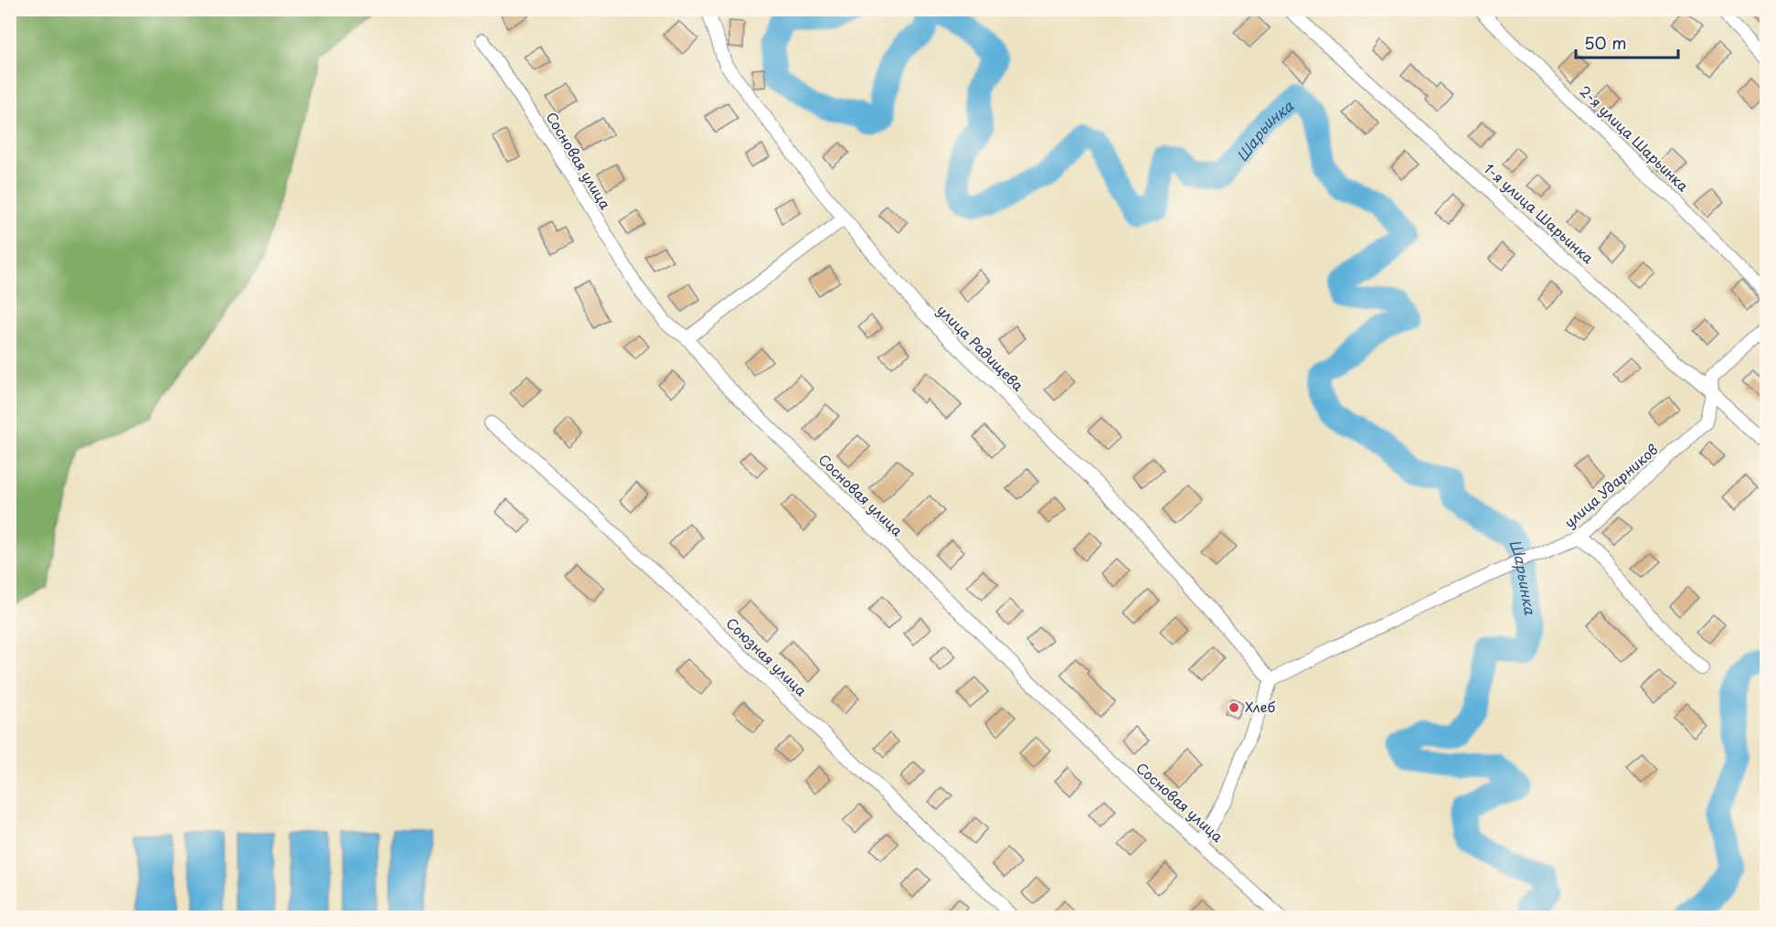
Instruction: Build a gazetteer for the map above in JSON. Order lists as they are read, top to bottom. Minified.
{"streets":{"street":["2-я улица Шарьинка","Сосновая улица","1-я улица Шарьинка","улица Радищева","улица Ударников","Союзная улица"]},"crossings":[["1-я улица Шарьинка","улица Ударников"],["улица Радищева","улица Ударников"]],"water":["Шарьинка"],"places":["Хлеб"],"scale_bar":"50 m"}
